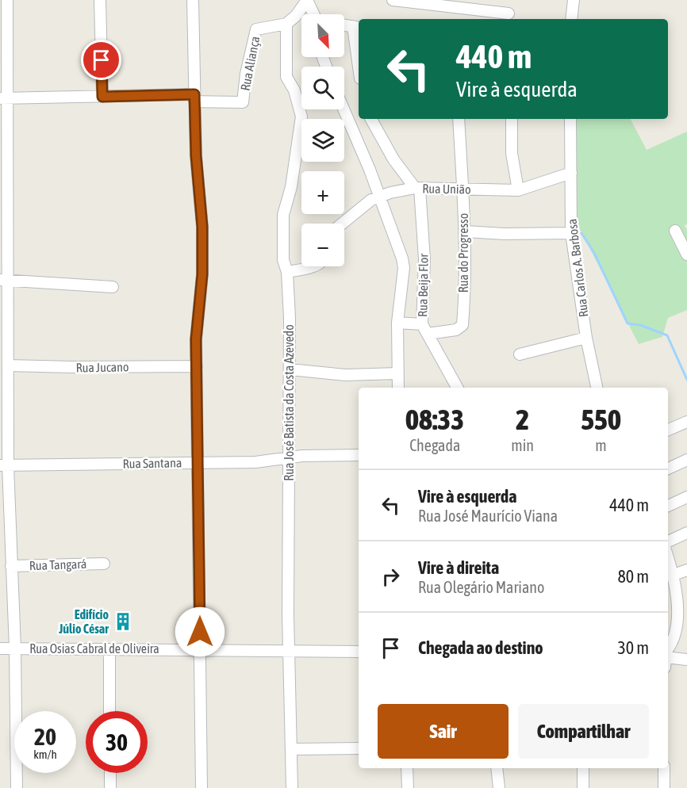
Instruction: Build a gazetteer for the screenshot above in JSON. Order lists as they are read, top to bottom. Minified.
{"streets":{"street":["Rua Aliança","Rua União","Rua do Progresso","Rua Carlos A. Barbosa","Rua Beija Flor","Rua Jucano","Rua José Batista da Costa Azevedo","Rua Santana","Rua Tangará","Rua Osias Cabral de Oliveira"]},"crossings":[["Rua Aliança","Rua José Batista da Costa Azevedo"],["Rua União","Rua do Progresso"],["Rua União","Rua Carlos A. Barbosa"],["Rua União","Rua Beija Flor"],["Rua do Progresso","Rua Beija Flor"],["Rua José Batista da Costa Azevedo","Rua Santana"],["Rua José Batista da Costa Azevedo","Rua Osias Cabral de Oliveira"]],"places":{"building":["Edifício Júlio César"]},"north":"bottom right","page":{"map_buttons":["+","−"],"turn":["440 m","Vire à esquerda"],"eta":["08:33","Chegada","2","min","550","m"],"list":[{"name":"Vire à esquerda","note":"Rua José Maurício Viana","value":"440 m"},{"name":"Vire à direita","note":"Rua Olegário Mariano","value":"80 m"},{"name":"Chegada ao destino","value":"30 m"}],"buttons":["Sair","Compartilhar"],"speed":"20 km/h","limit":"30"}}
